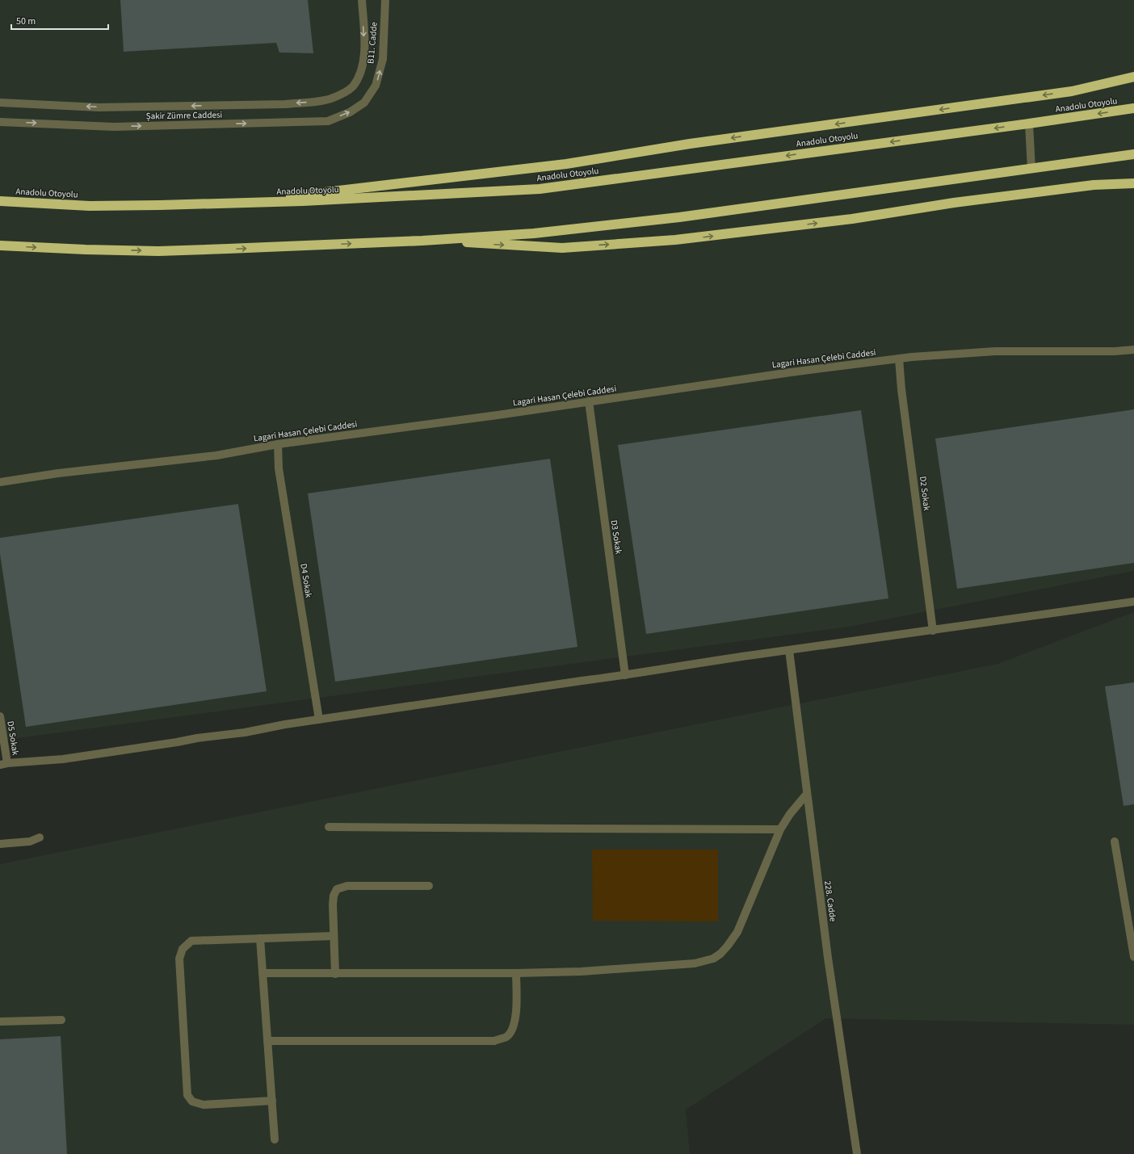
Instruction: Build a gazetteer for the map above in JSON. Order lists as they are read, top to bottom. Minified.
{"streets":{"highway":["Anadolu Otoyolu"],"street":["B11. Cadde","Şakir Zümre Caddesi","Lagari Hasan Çelebi Caddesi","D2 Sokak","D3 Sokak","D4 Sokak","D5 Sokak","228. Cadde"]},"crossings":[["B11. Cadde","Şakir Zümre Caddesi"],["Lagari Hasan Çelebi Caddesi","D2 Sokak"],["Lagari Hasan Çelebi Caddesi","D3 Sokak"],["Lagari Hasan Çelebi Caddesi","D4 Sokak"]],"scale_bar":"50 m"}
